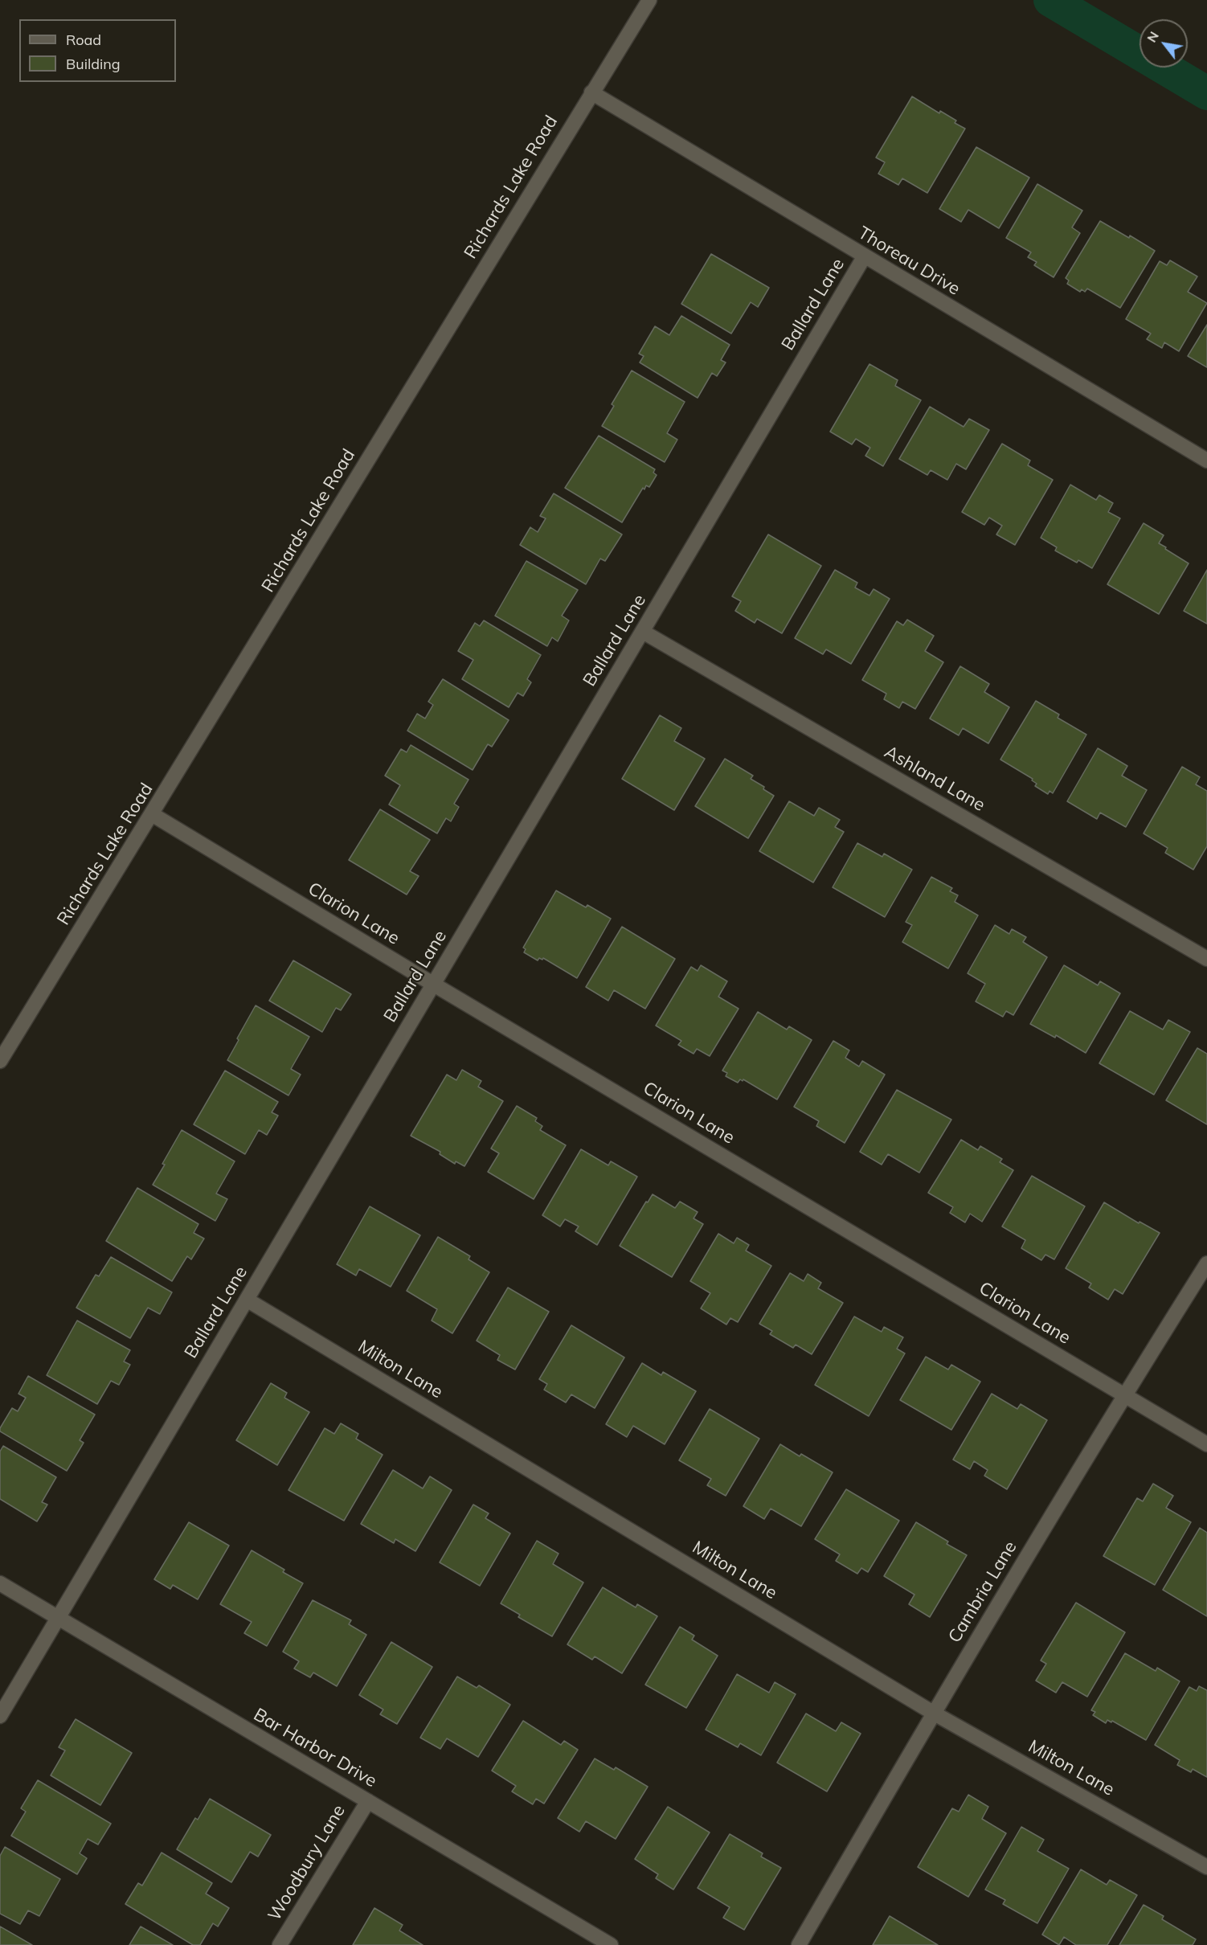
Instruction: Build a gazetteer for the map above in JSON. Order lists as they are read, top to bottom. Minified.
{"streets":{"street":["Richards Lake Road","Thoreau Drive","Ballard Lane","Ashland Lane","Clarion Lane","Milton Lane","Cambria Lane","Bar Harbor Drive","Woodbury Lane"]},"crossings":[["Richards Lake Road","Thoreau Drive"],["Richards Lake Road","Clarion Lane"],["Thoreau Drive","Ballard Lane"],["Ballard Lane","Ashland Lane"],["Ballard Lane","Clarion Lane"],["Ballard Lane","Milton Lane"],["Ballard Lane","Bar Harbor Drive"],["Clarion Lane","Cambria Lane"],["Milton Lane","Cambria Lane"],["Bar Harbor Drive","Woodbury Lane"]],"legend":["Road","Building"],"north":"top left"}
